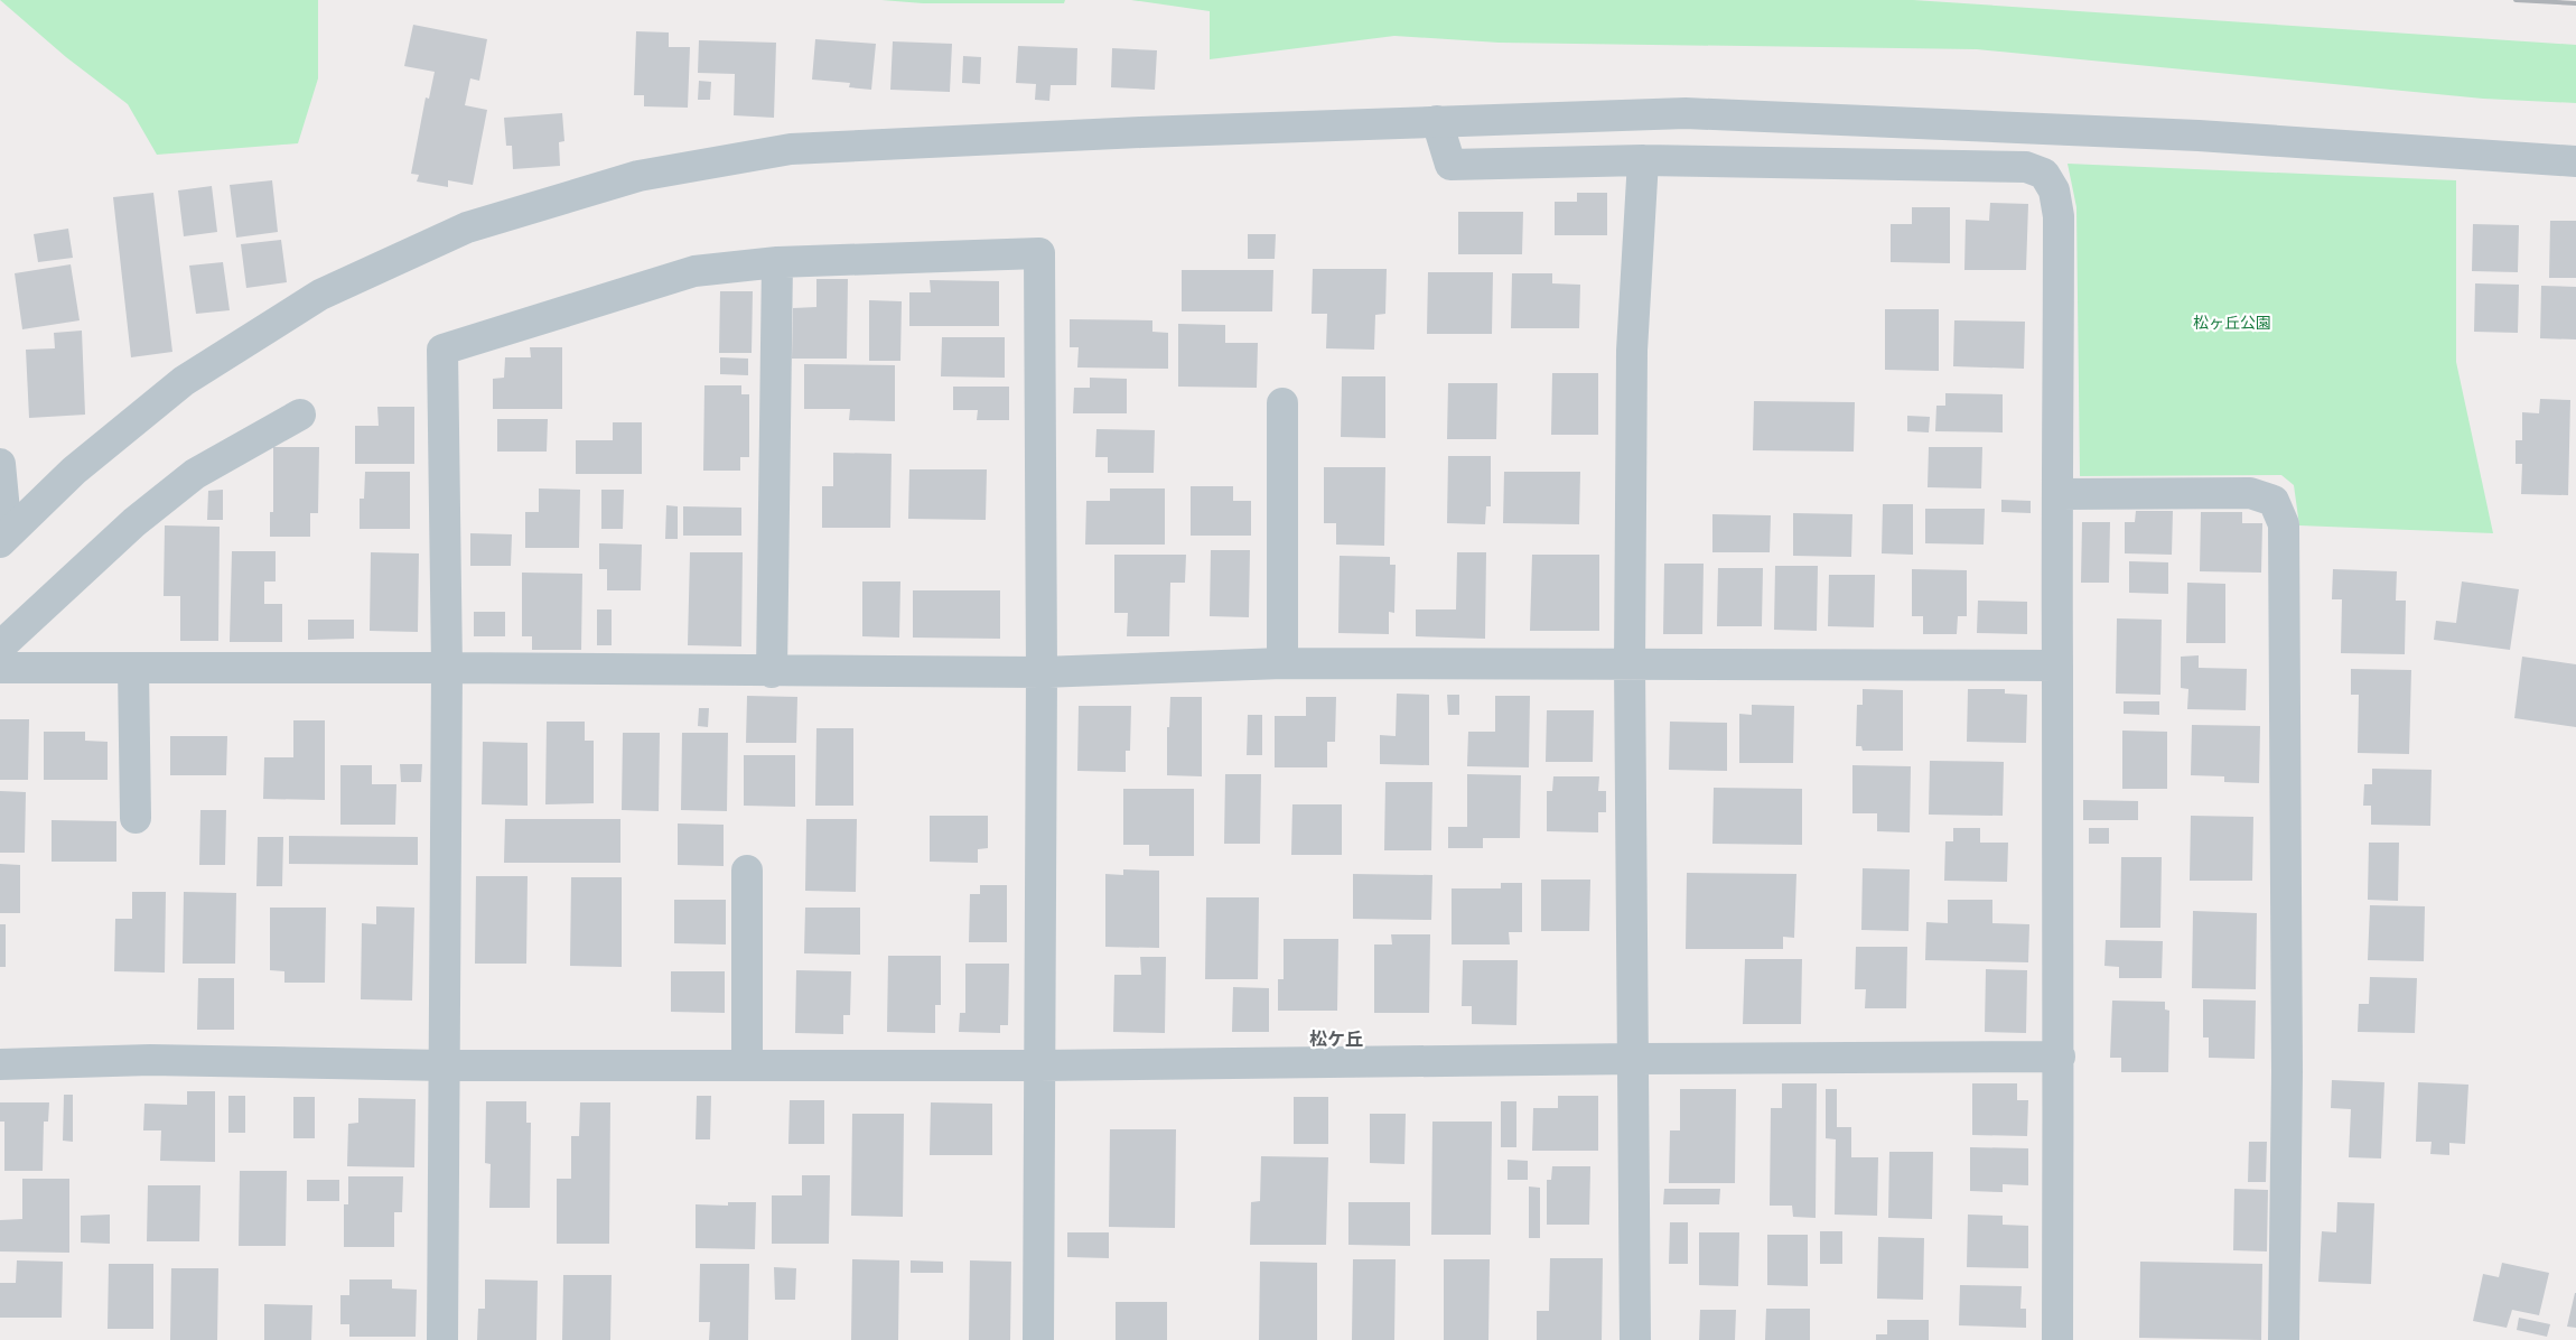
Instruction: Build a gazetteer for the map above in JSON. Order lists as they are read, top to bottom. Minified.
{"districts":["松ケ丘"],"parks":["松ヶ丘公園"]}
